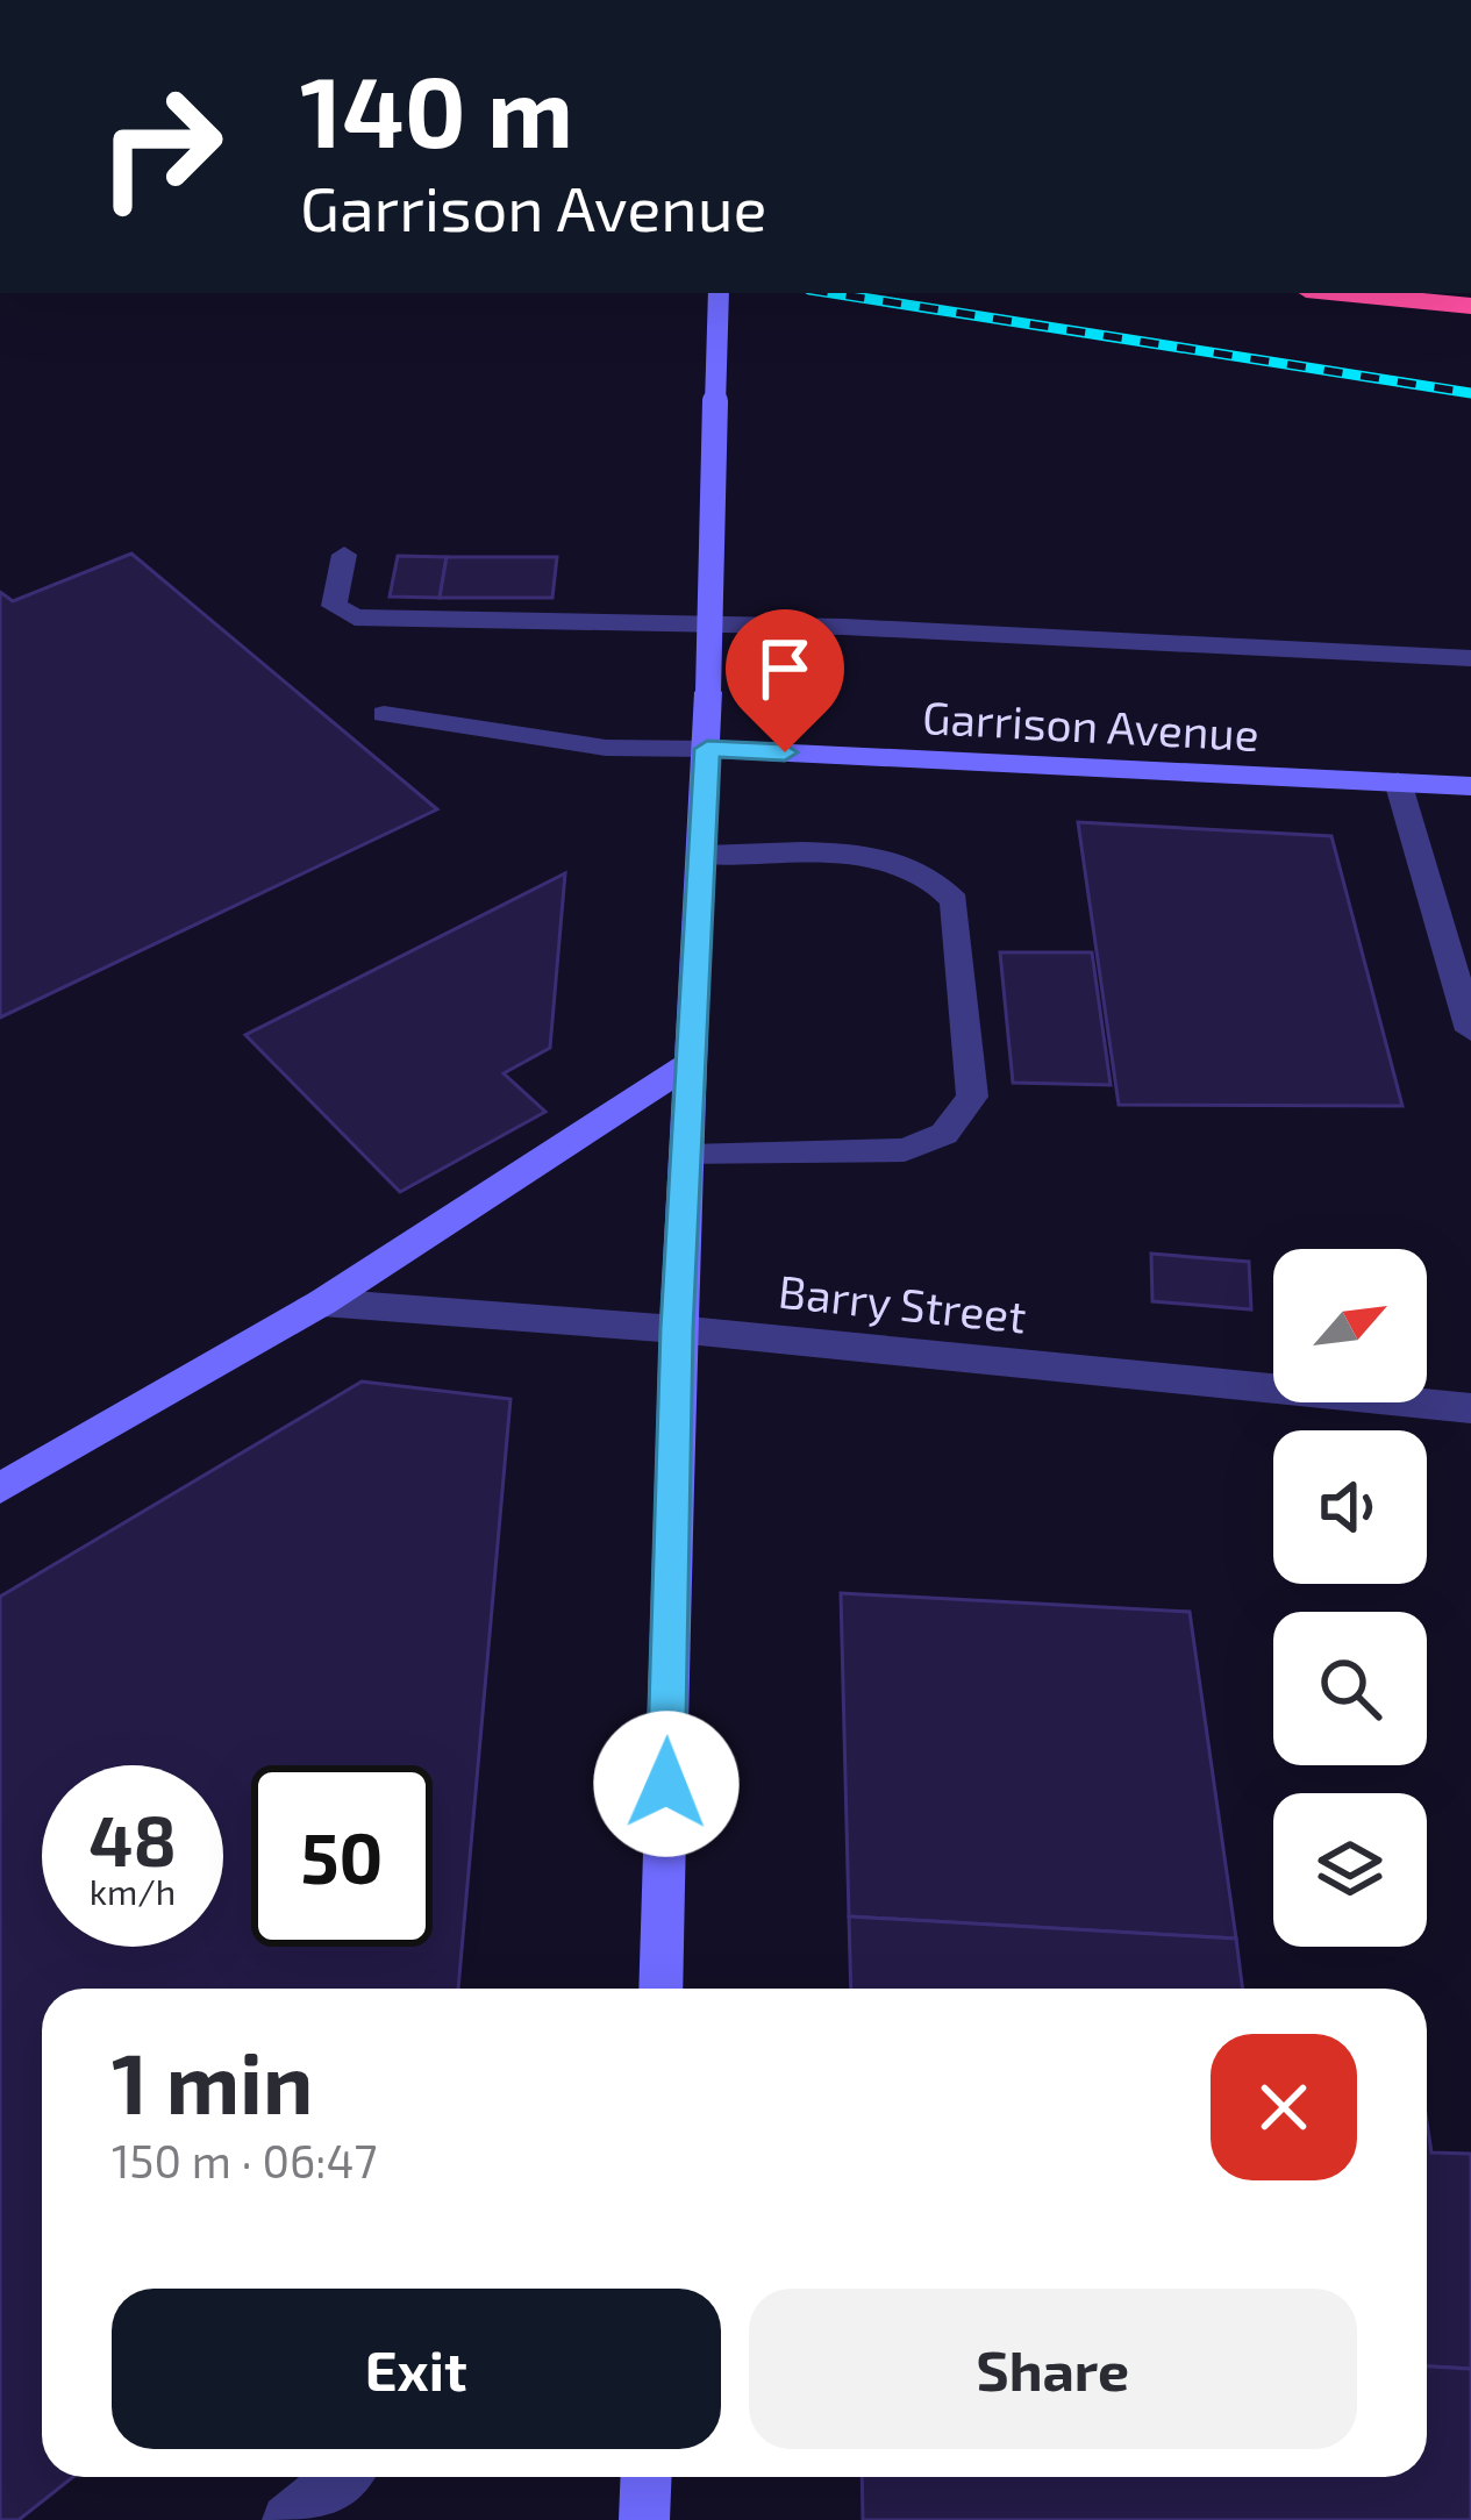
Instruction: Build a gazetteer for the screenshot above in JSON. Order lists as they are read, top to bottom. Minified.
{"streets":{"main road":["Garrison Avenue"],"street":["Barry Street"]},"north":"top right","page":{"turn":["140 m","Garrison Avenue"],"speed":"48 km/h","limit":"50","heading":["1 min","150 m · 06:47"],"buttons":["Exit","Share"]}}
